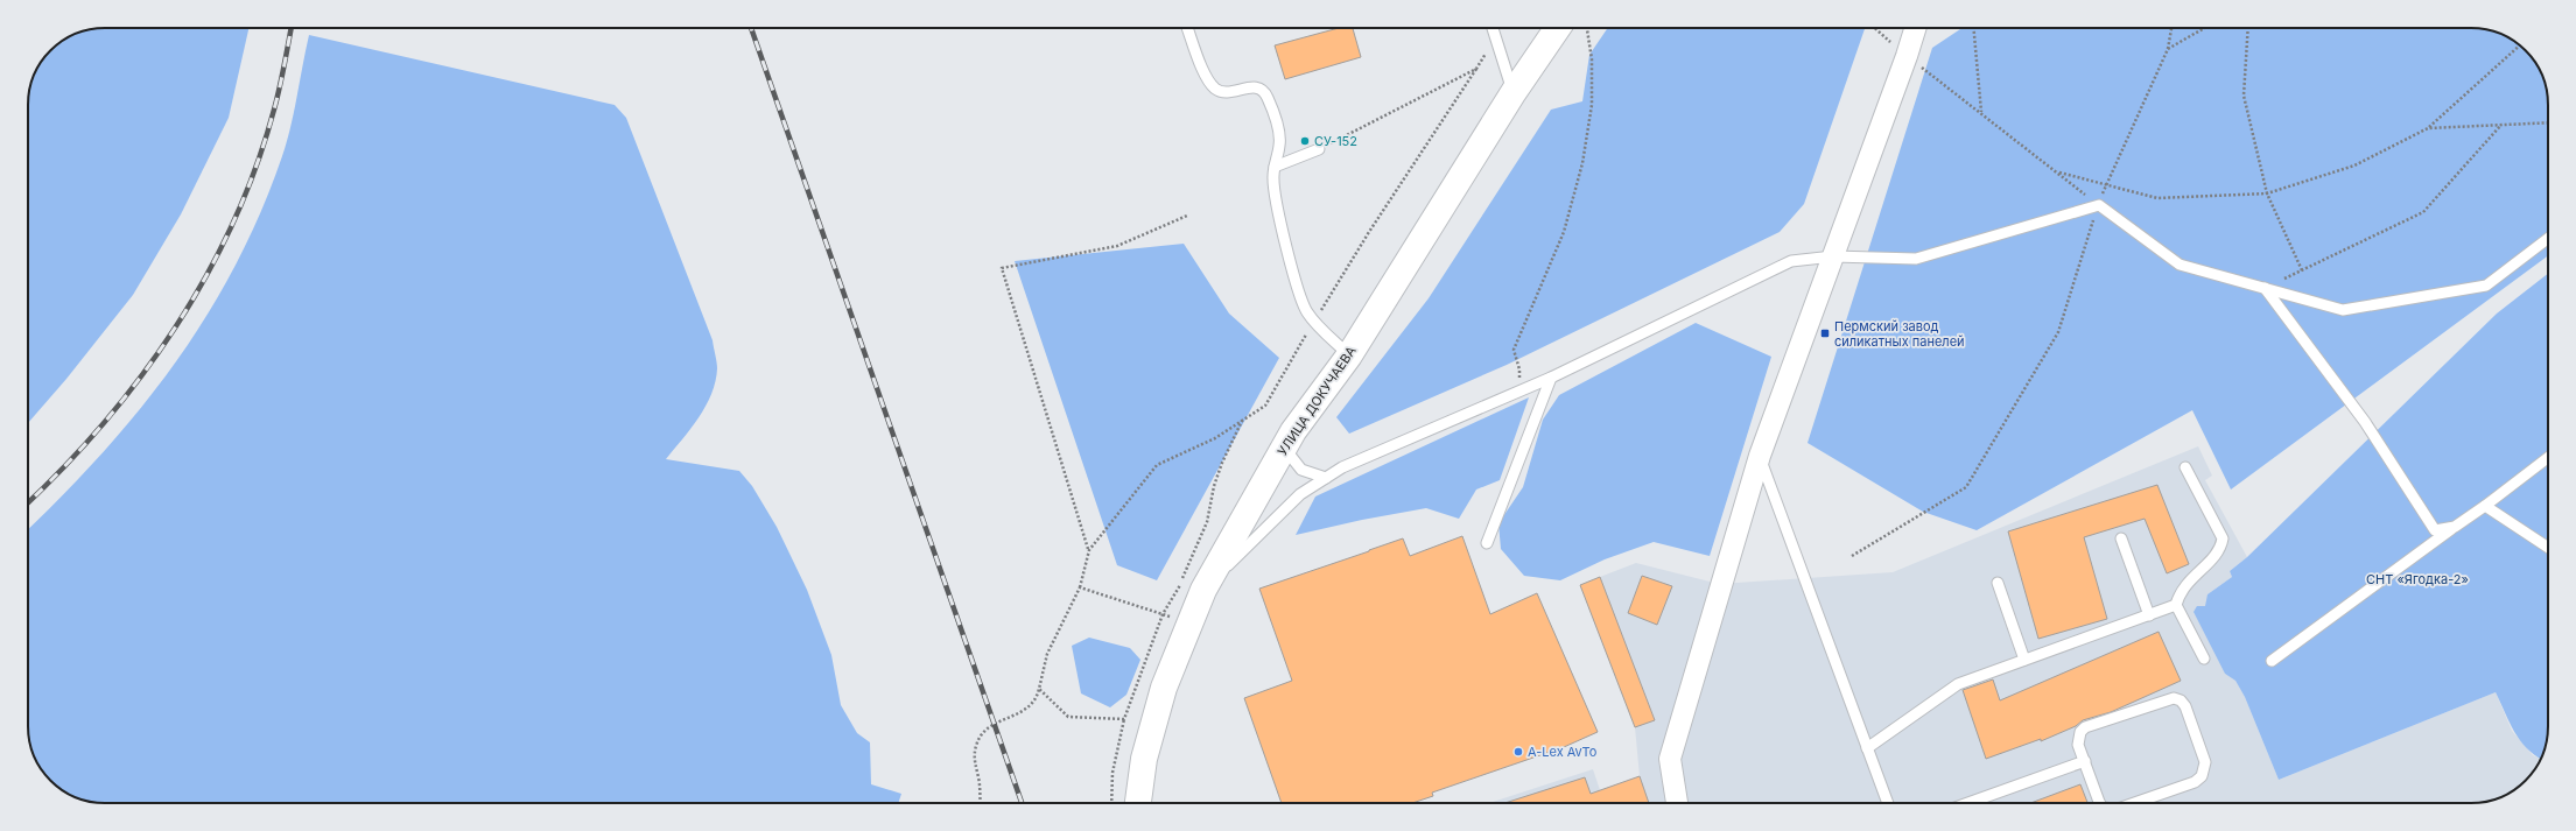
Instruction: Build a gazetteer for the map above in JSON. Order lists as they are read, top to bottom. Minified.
{"streets":{"main road":["УЛИЦА ДОКУЧАЕВА"]},"parks":["СНТ «Ягодка-2»"],"places":{"other":["СУ-152","A-Lex AvTo"],"transit":["Пермский завод силикатных панелей"]}}
